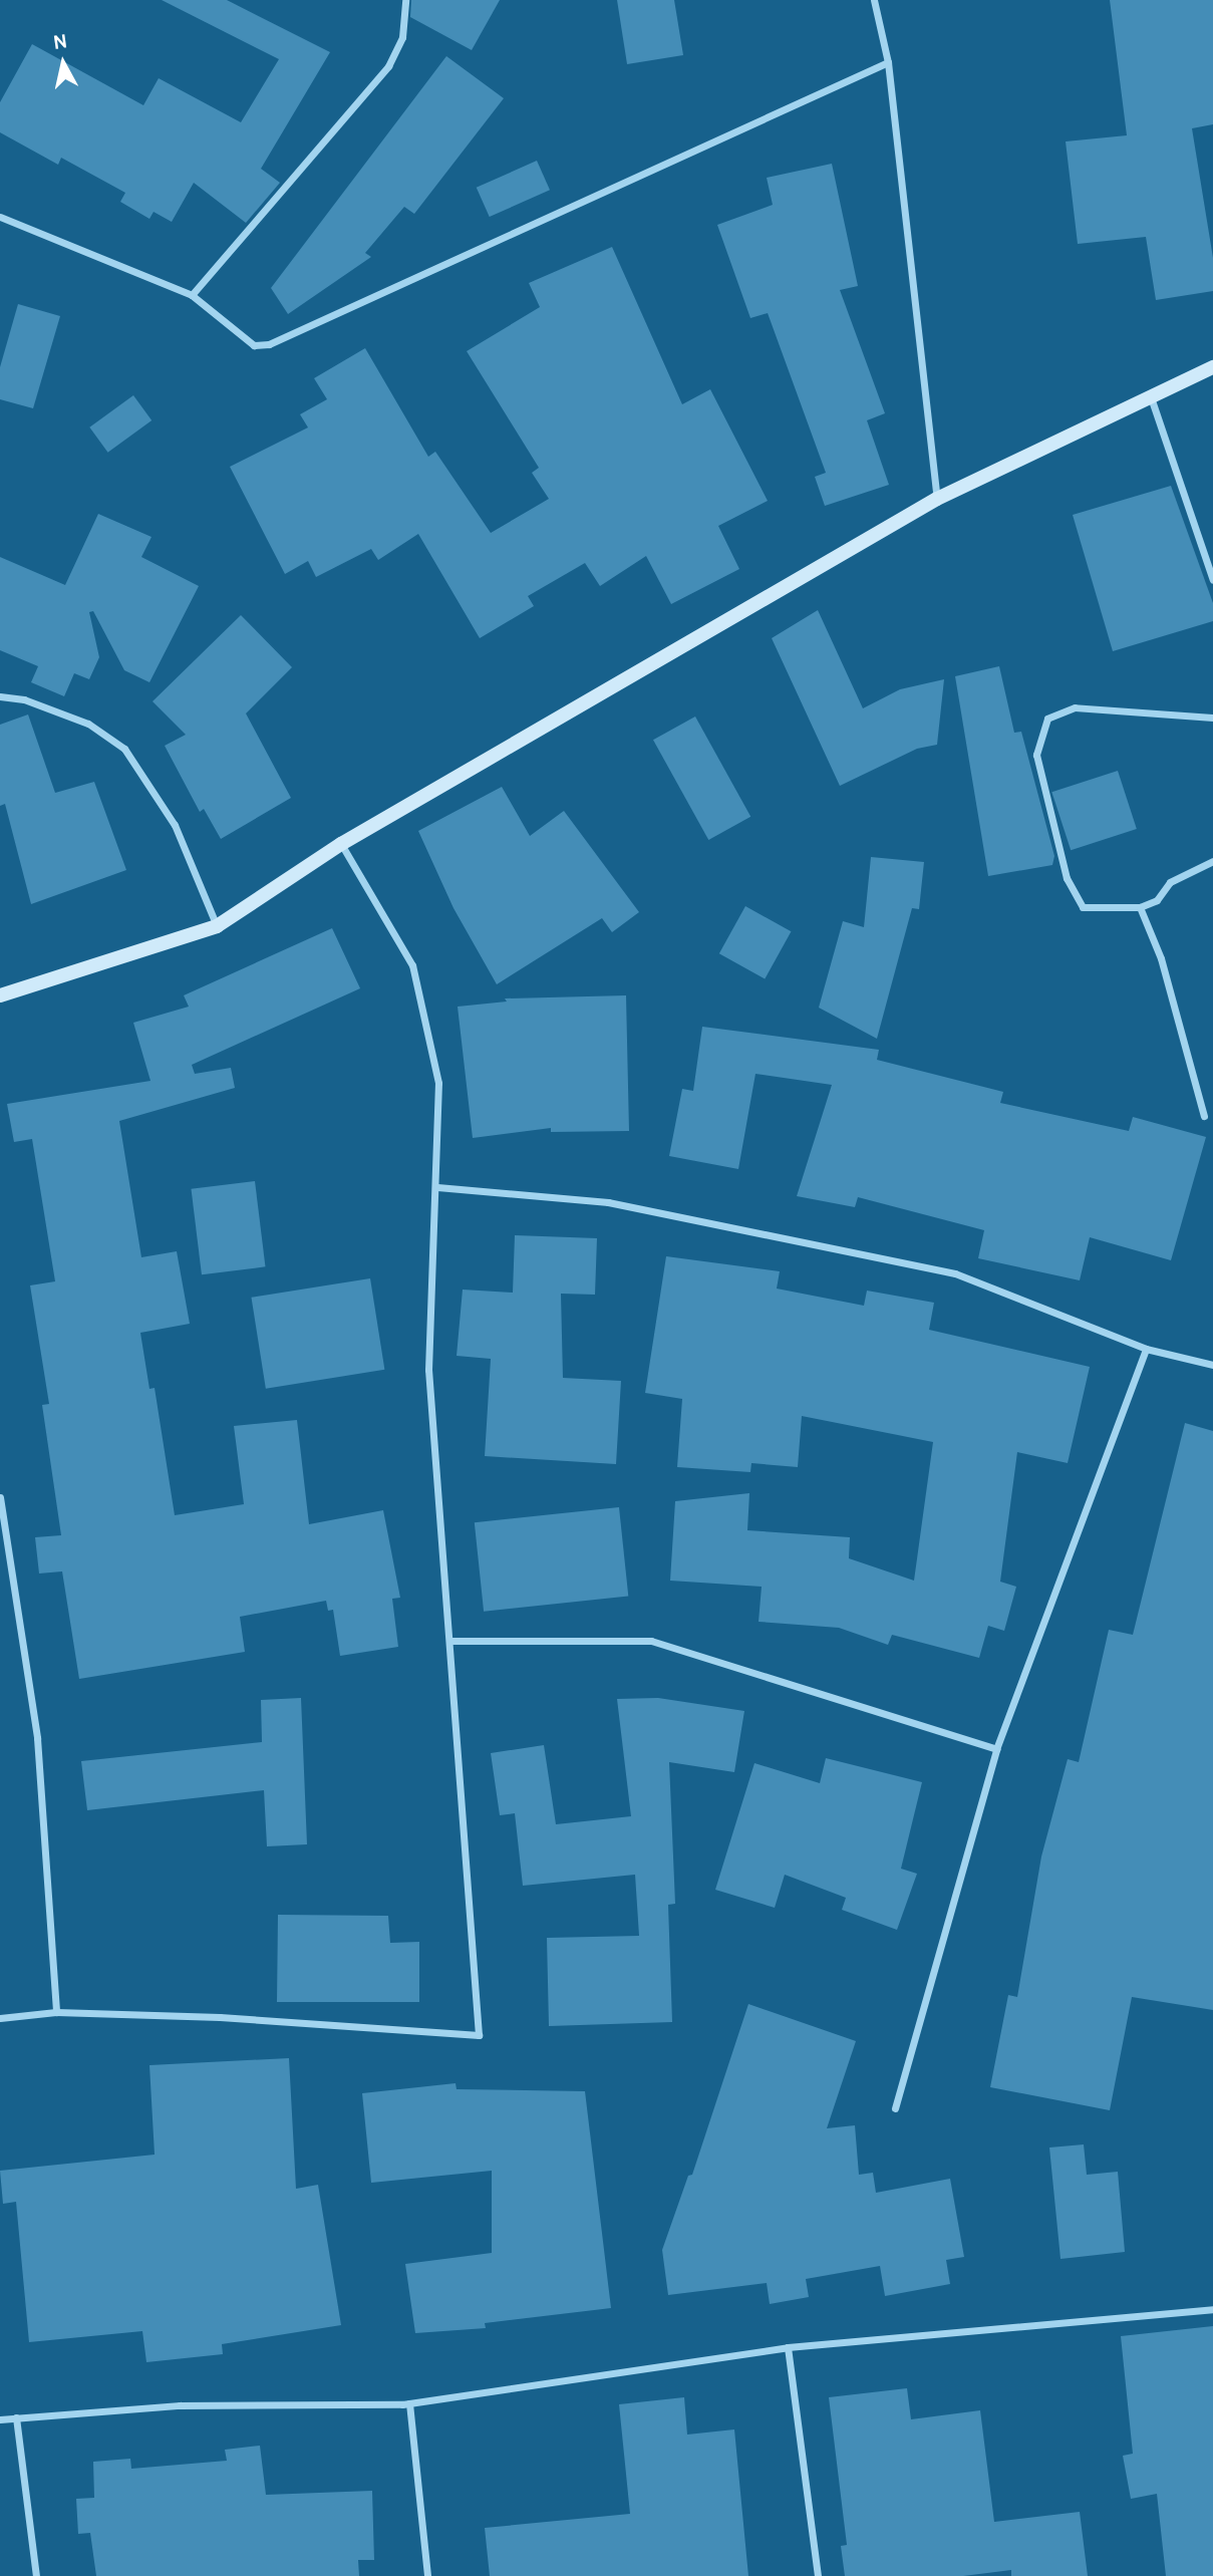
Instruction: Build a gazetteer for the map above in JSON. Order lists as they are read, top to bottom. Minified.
{"north":"top"}
